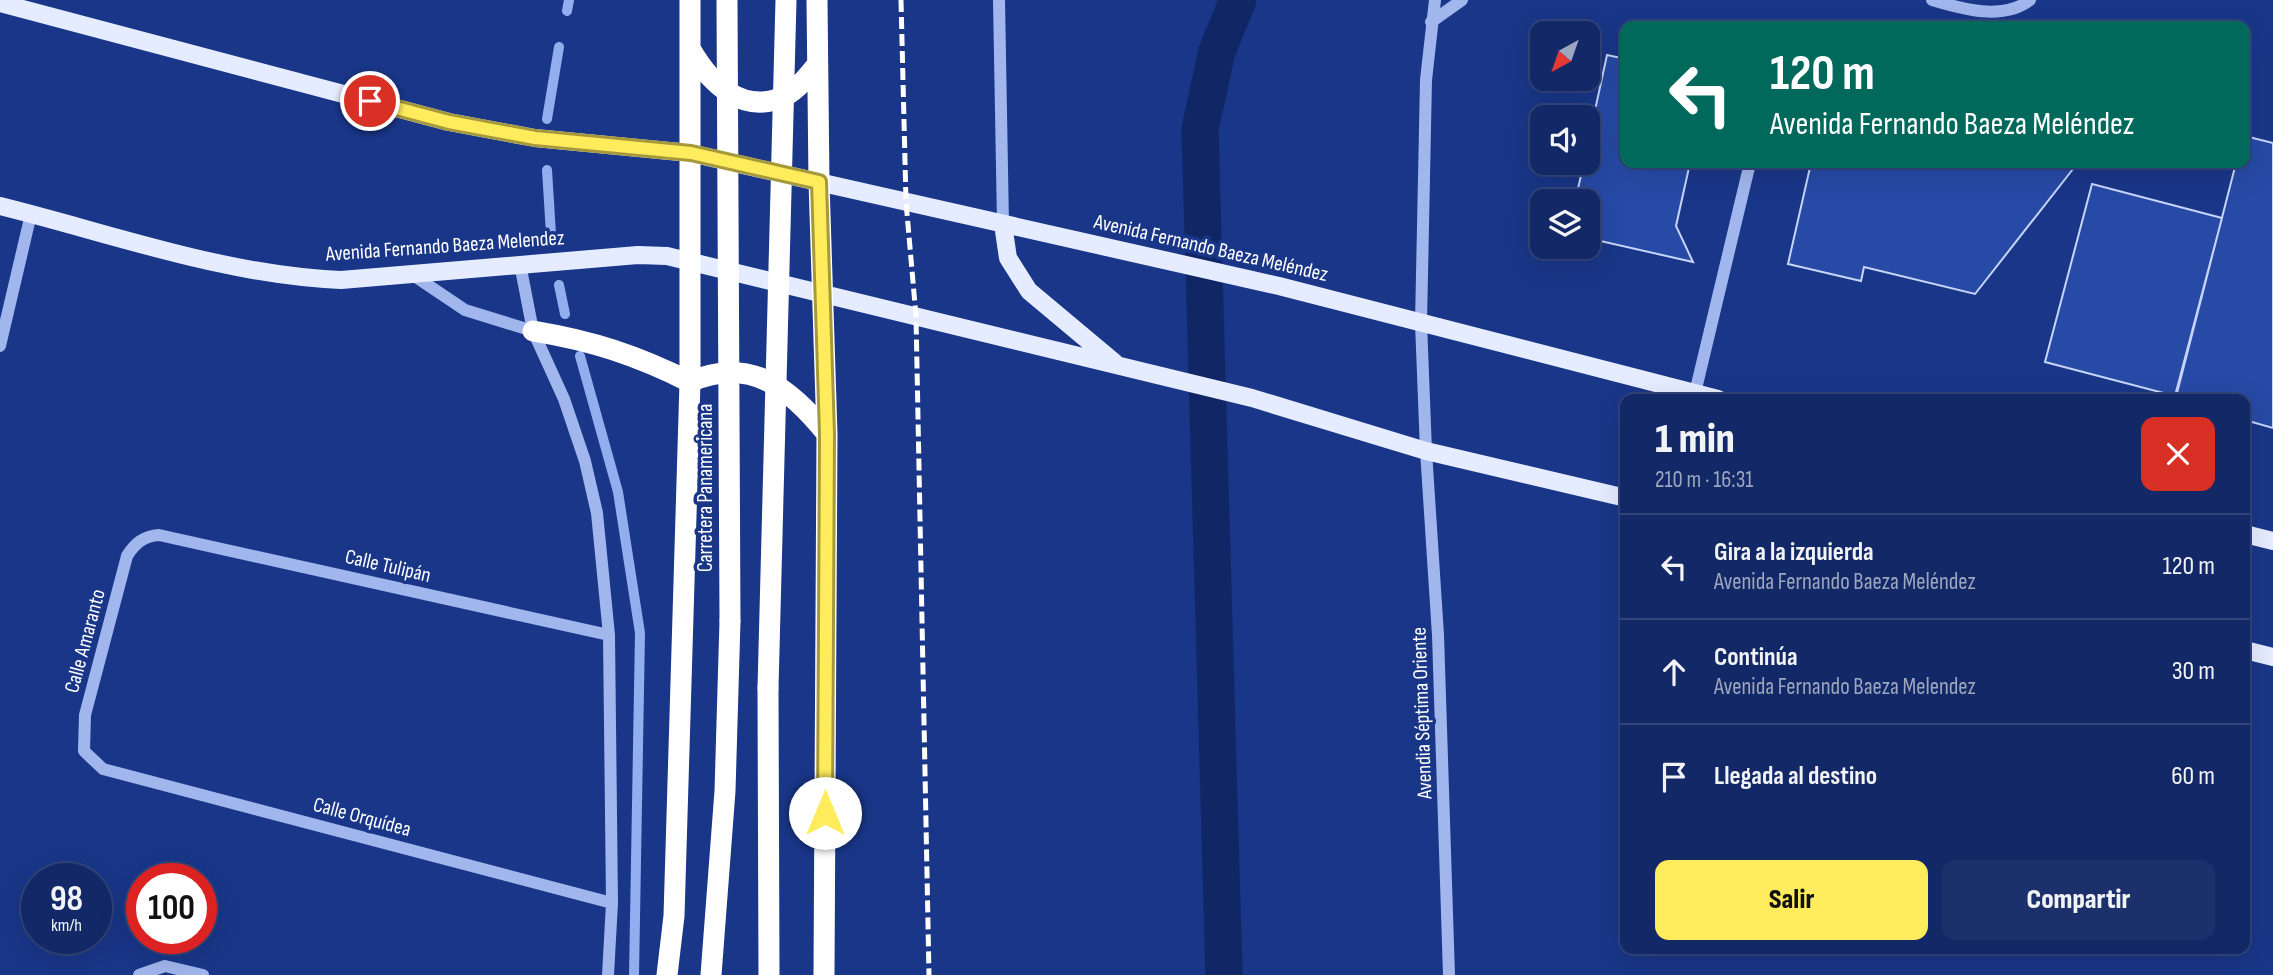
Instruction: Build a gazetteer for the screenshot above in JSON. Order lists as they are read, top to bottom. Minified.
{"streets":{"highway":["Carretera Panamericana"],"main road":["Avenida Fernando Baeza Melendez","Avenida Fernando Baeza Meléndez"],"street":["Calle Tulipán","Calle Amaranto","Avendia Séptima Oriente","Calle Orquídea"]},"crossings":[["Avenida Fernando Baeza Meléndez","Avendia Séptima Oriente"],["Calle Tulipán","Calle Amaranto"],["Calle Amaranto","Calle Orquídea"]],"north":"bottom left","page":{"turn":["120 m","Avenida Fernando Baeza Meléndez"],"heading":["1 min","210 m · 16:31"],"list":[{"name":"Gira a la izquierda","note":"Avenida Fernando Baeza Meléndez","value":"120 m"},{"name":"Continúa","note":"Avenida Fernando Baeza Melendez","value":"30 m"},{"name":"Llegada al destino","value":"60 m"}],"buttons":["Salir","Compartir"],"speed":"98 km/h","limit":"100"}}
